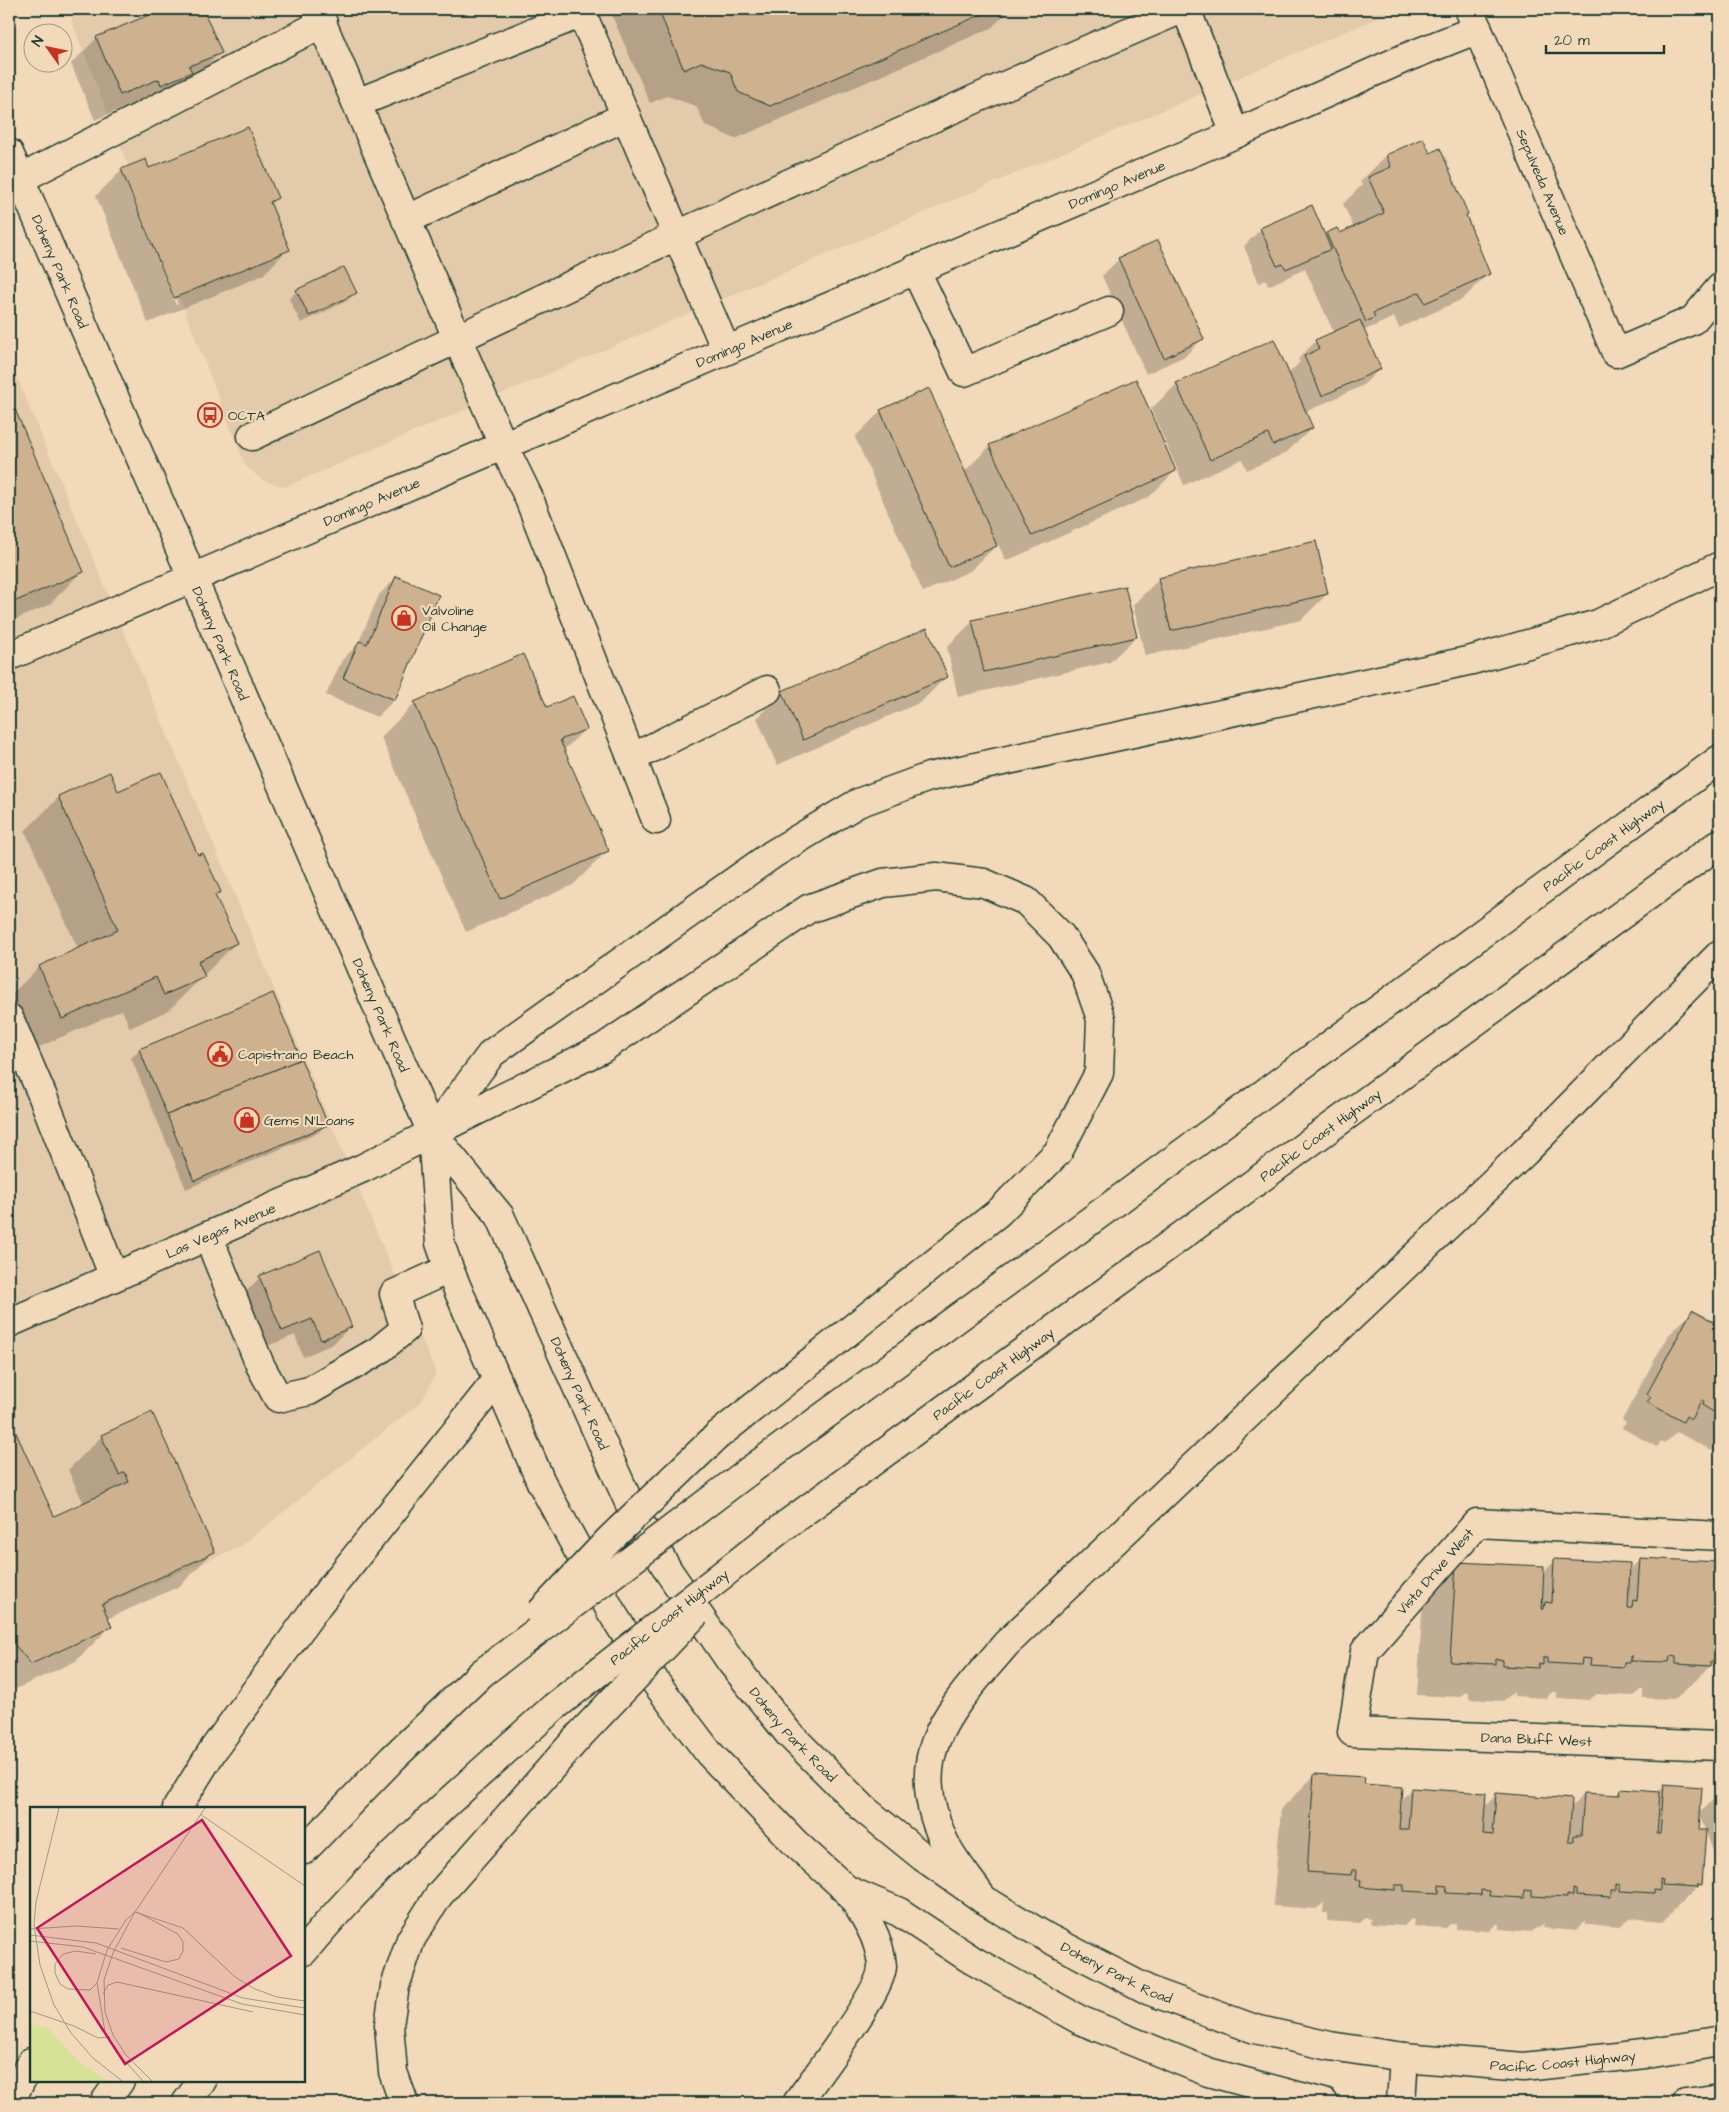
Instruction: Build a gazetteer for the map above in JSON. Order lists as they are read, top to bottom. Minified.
{"streets":{"main road":["Sepulveda Avenue","Domingo Avenue","Doheny Park Road","Pacific Coast Highway","Las Vegas Avenue","Vista Drive West","Dana Bluff West"]},"crossings":[["Sepulveda Avenue","Domingo Avenue"],["Domingo Avenue","Doheny Park Road"],["Doheny Park Road","Pacific Coast Highway"],["Doheny Park Road","Las Vegas Avenue"],["Pacific Coast Highway","Las Vegas Avenue"],["Vista Drive West","Dana Bluff West"]],"places":{"bus stop":["OCTA"],"shop":["Valvoline Oil Change","Gems N'Loans"],"public building":["Capistrano Beach"]},"scale_bar":"20 m","north":"top left"}
